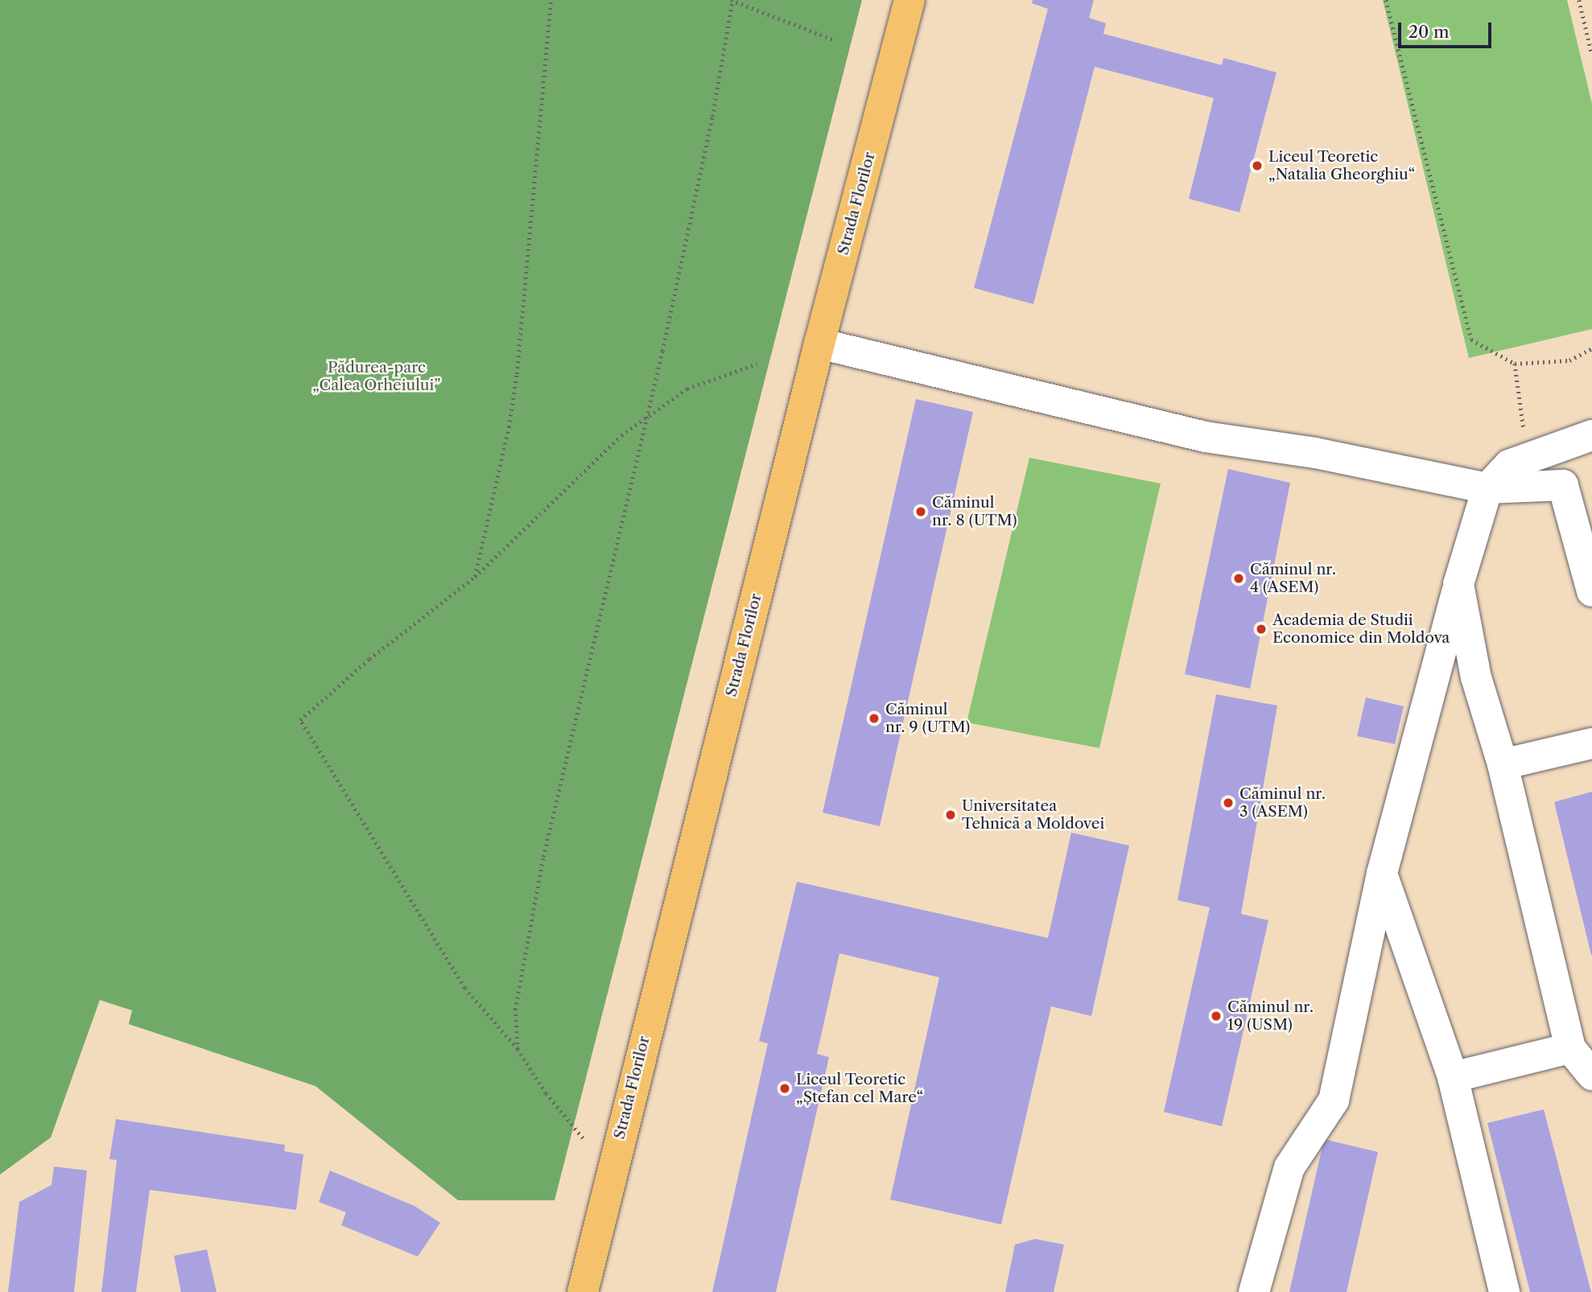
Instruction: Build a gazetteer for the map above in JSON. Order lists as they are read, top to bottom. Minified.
{"streets":{"main road":["Strada Florilor"]},"parks":["Pădurea-parc „Calea Orheiului”"],"places":["Liceul Teoretic „Natalia Gheorghiu“","Căminul nr. 8 (UTM)","Căminul nr. 4 (ASEM)","Academia de Studii Economice din Moldova","Căminul nr. 9 (UTM)","Căminul nr. 3 (ASEM)","Universitatea Tehnică a Moldovei","Căminul nr. 19 (USM)","Liceul Teoretic „Ștefan cel Mare“"],"scale_bar":"20 m"}
